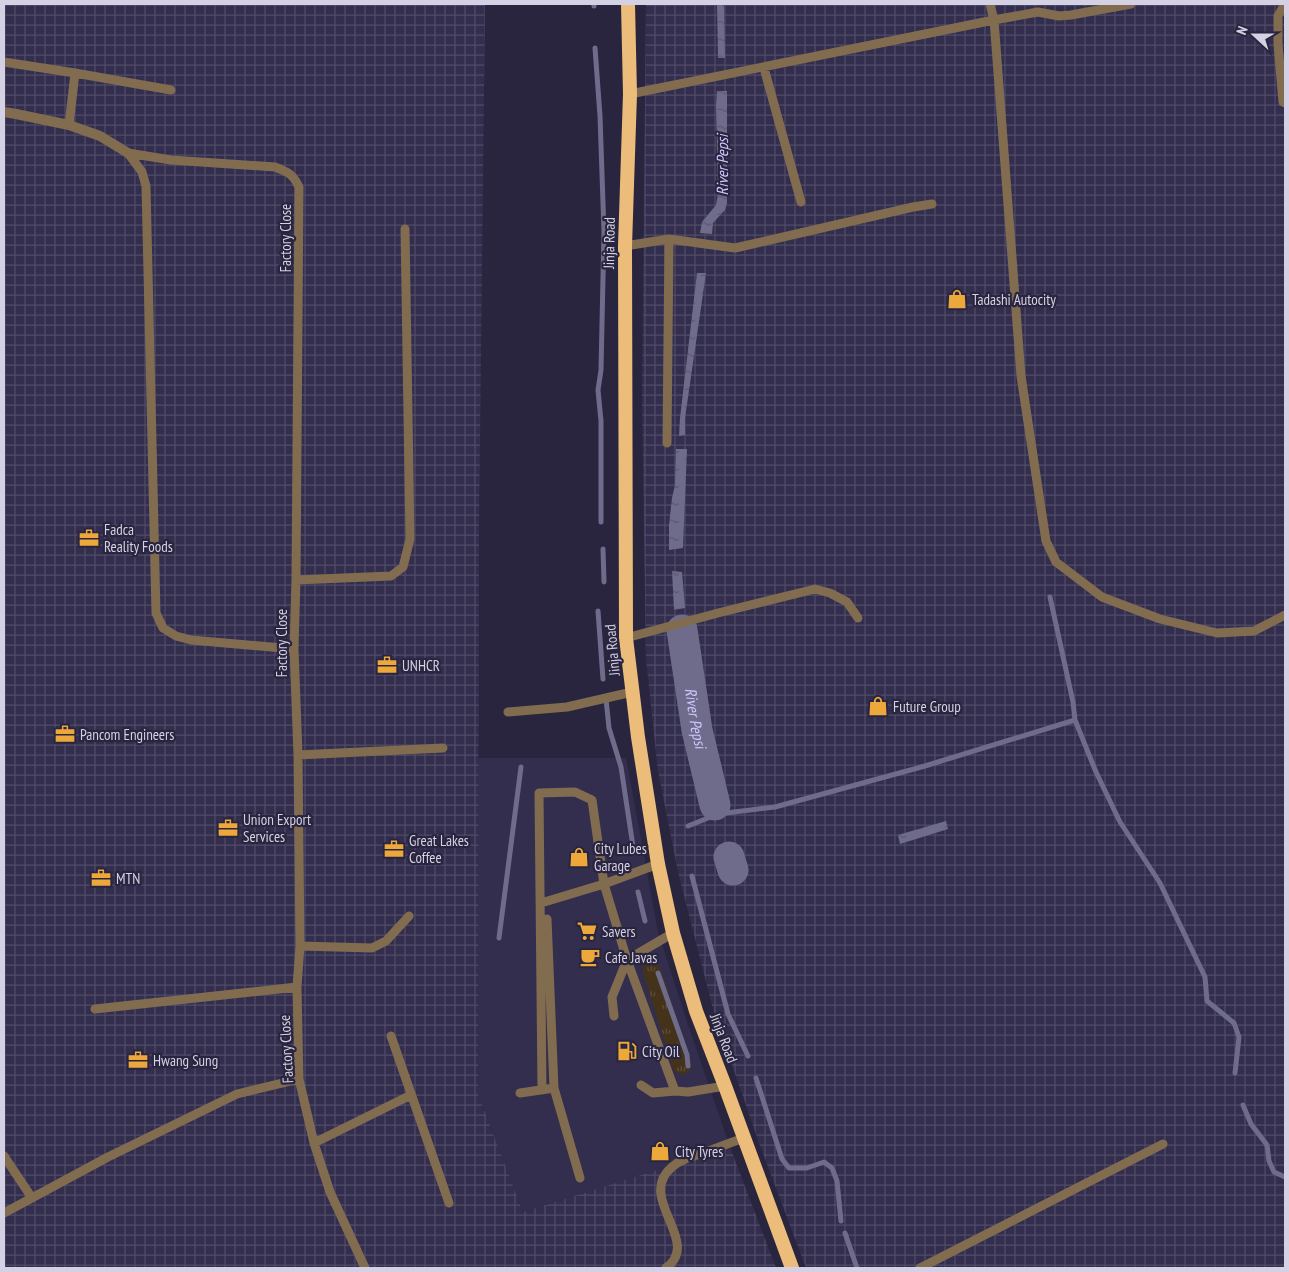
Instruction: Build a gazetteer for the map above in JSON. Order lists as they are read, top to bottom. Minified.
{"streets":{"highway":["Jinja Road"],"lane":["Factory Close"]},"water":["River Pepsi"],"places":{"shop":["Tadashi Autocity","Future Group","City Lubes Garage","City Tyres"],"office":["Fadca Reality Foods","UNHCR","Pancom Engineers","Union Export Services","Great Lakes Coffee","MTN","Hwang Sung"],"supermarket":["Savers"],"cafe":["Cafe Javas"],"fuel station":["City Oil"]},"north":"left"}
